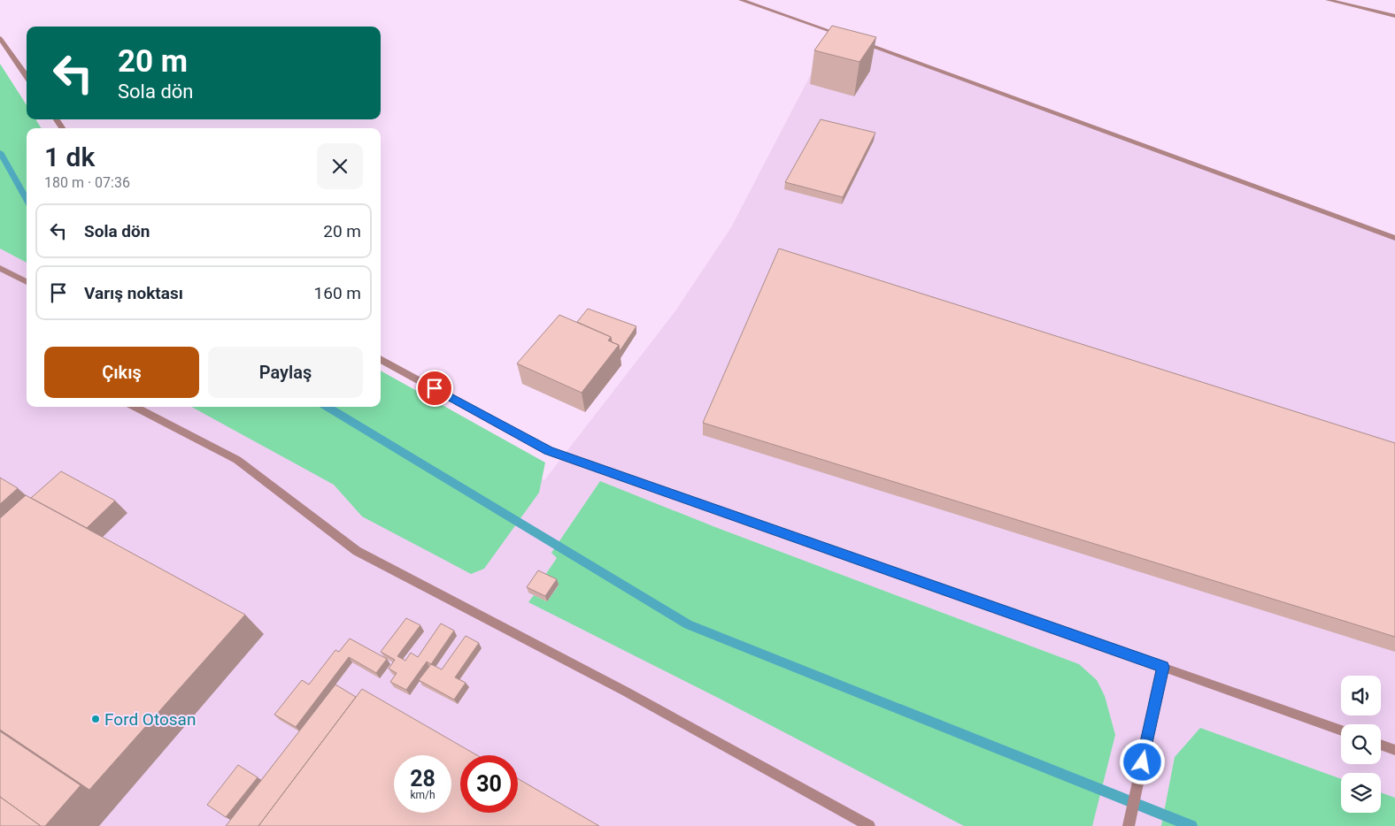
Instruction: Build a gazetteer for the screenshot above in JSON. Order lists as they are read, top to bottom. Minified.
{"places":["Ford Otosan"],"page":{"turn":["20 m","Sola dön"],"heading":["1 dk","180 m · 07:36"],"list":[{"name":"Sola dön","value":"20 m"},{"name":"Varış noktası","value":"160 m"}],"buttons":["Çıkış","Paylaş"],"speed":"28 km/h","limit":"30"}}
